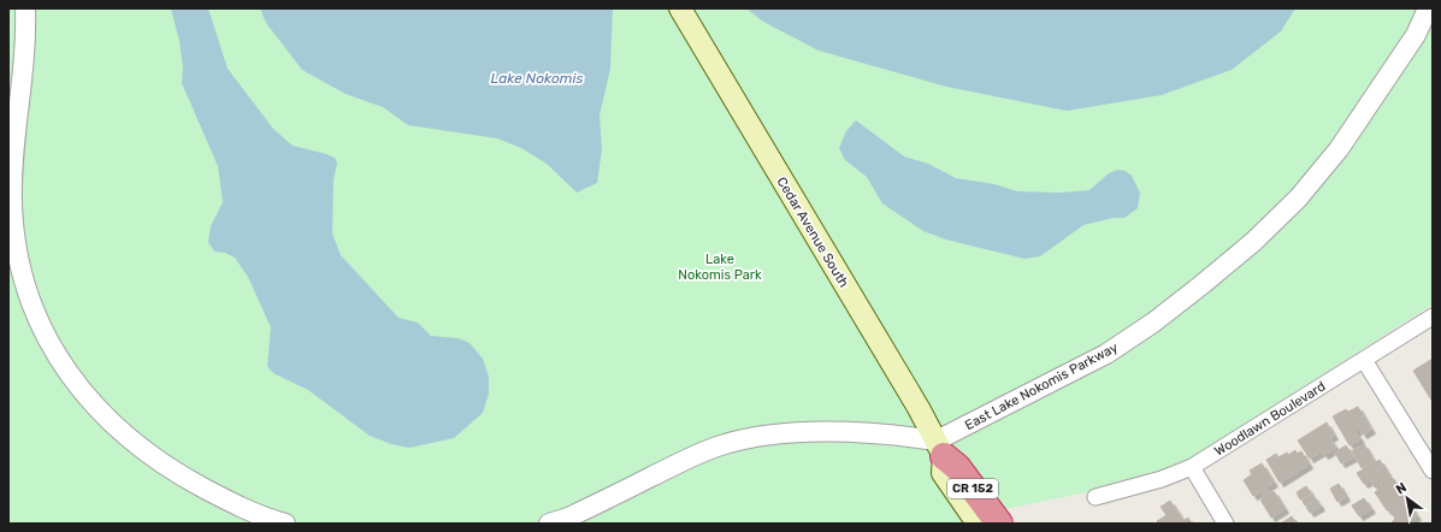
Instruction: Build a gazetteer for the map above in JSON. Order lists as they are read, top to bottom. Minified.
{"streets":{"highway":["Cedar Avenue South","CR 152"],"street":["East Lake Nokomis Parkway","Woodlawn Boulevard"]},"crossings":[["Cedar Avenue South","East Lake Nokomis Parkway"]],"water":["Lake Nokomis"],"parks":["Lake Nokomis Park"],"north":"top left"}
